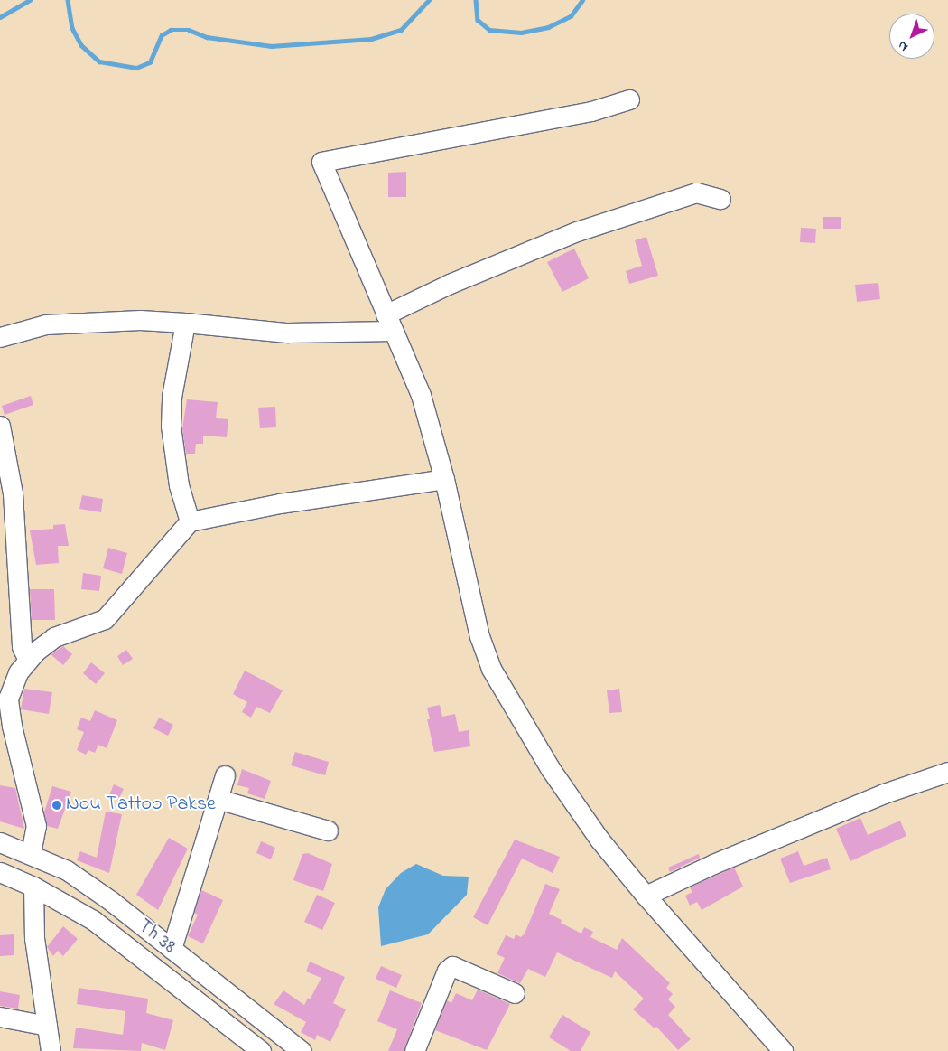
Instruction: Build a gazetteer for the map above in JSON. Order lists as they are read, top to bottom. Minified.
{"streets":{"street":["Th 38"]},"places":["Nou Tattoo Pakse"],"north":"bottom left"}
